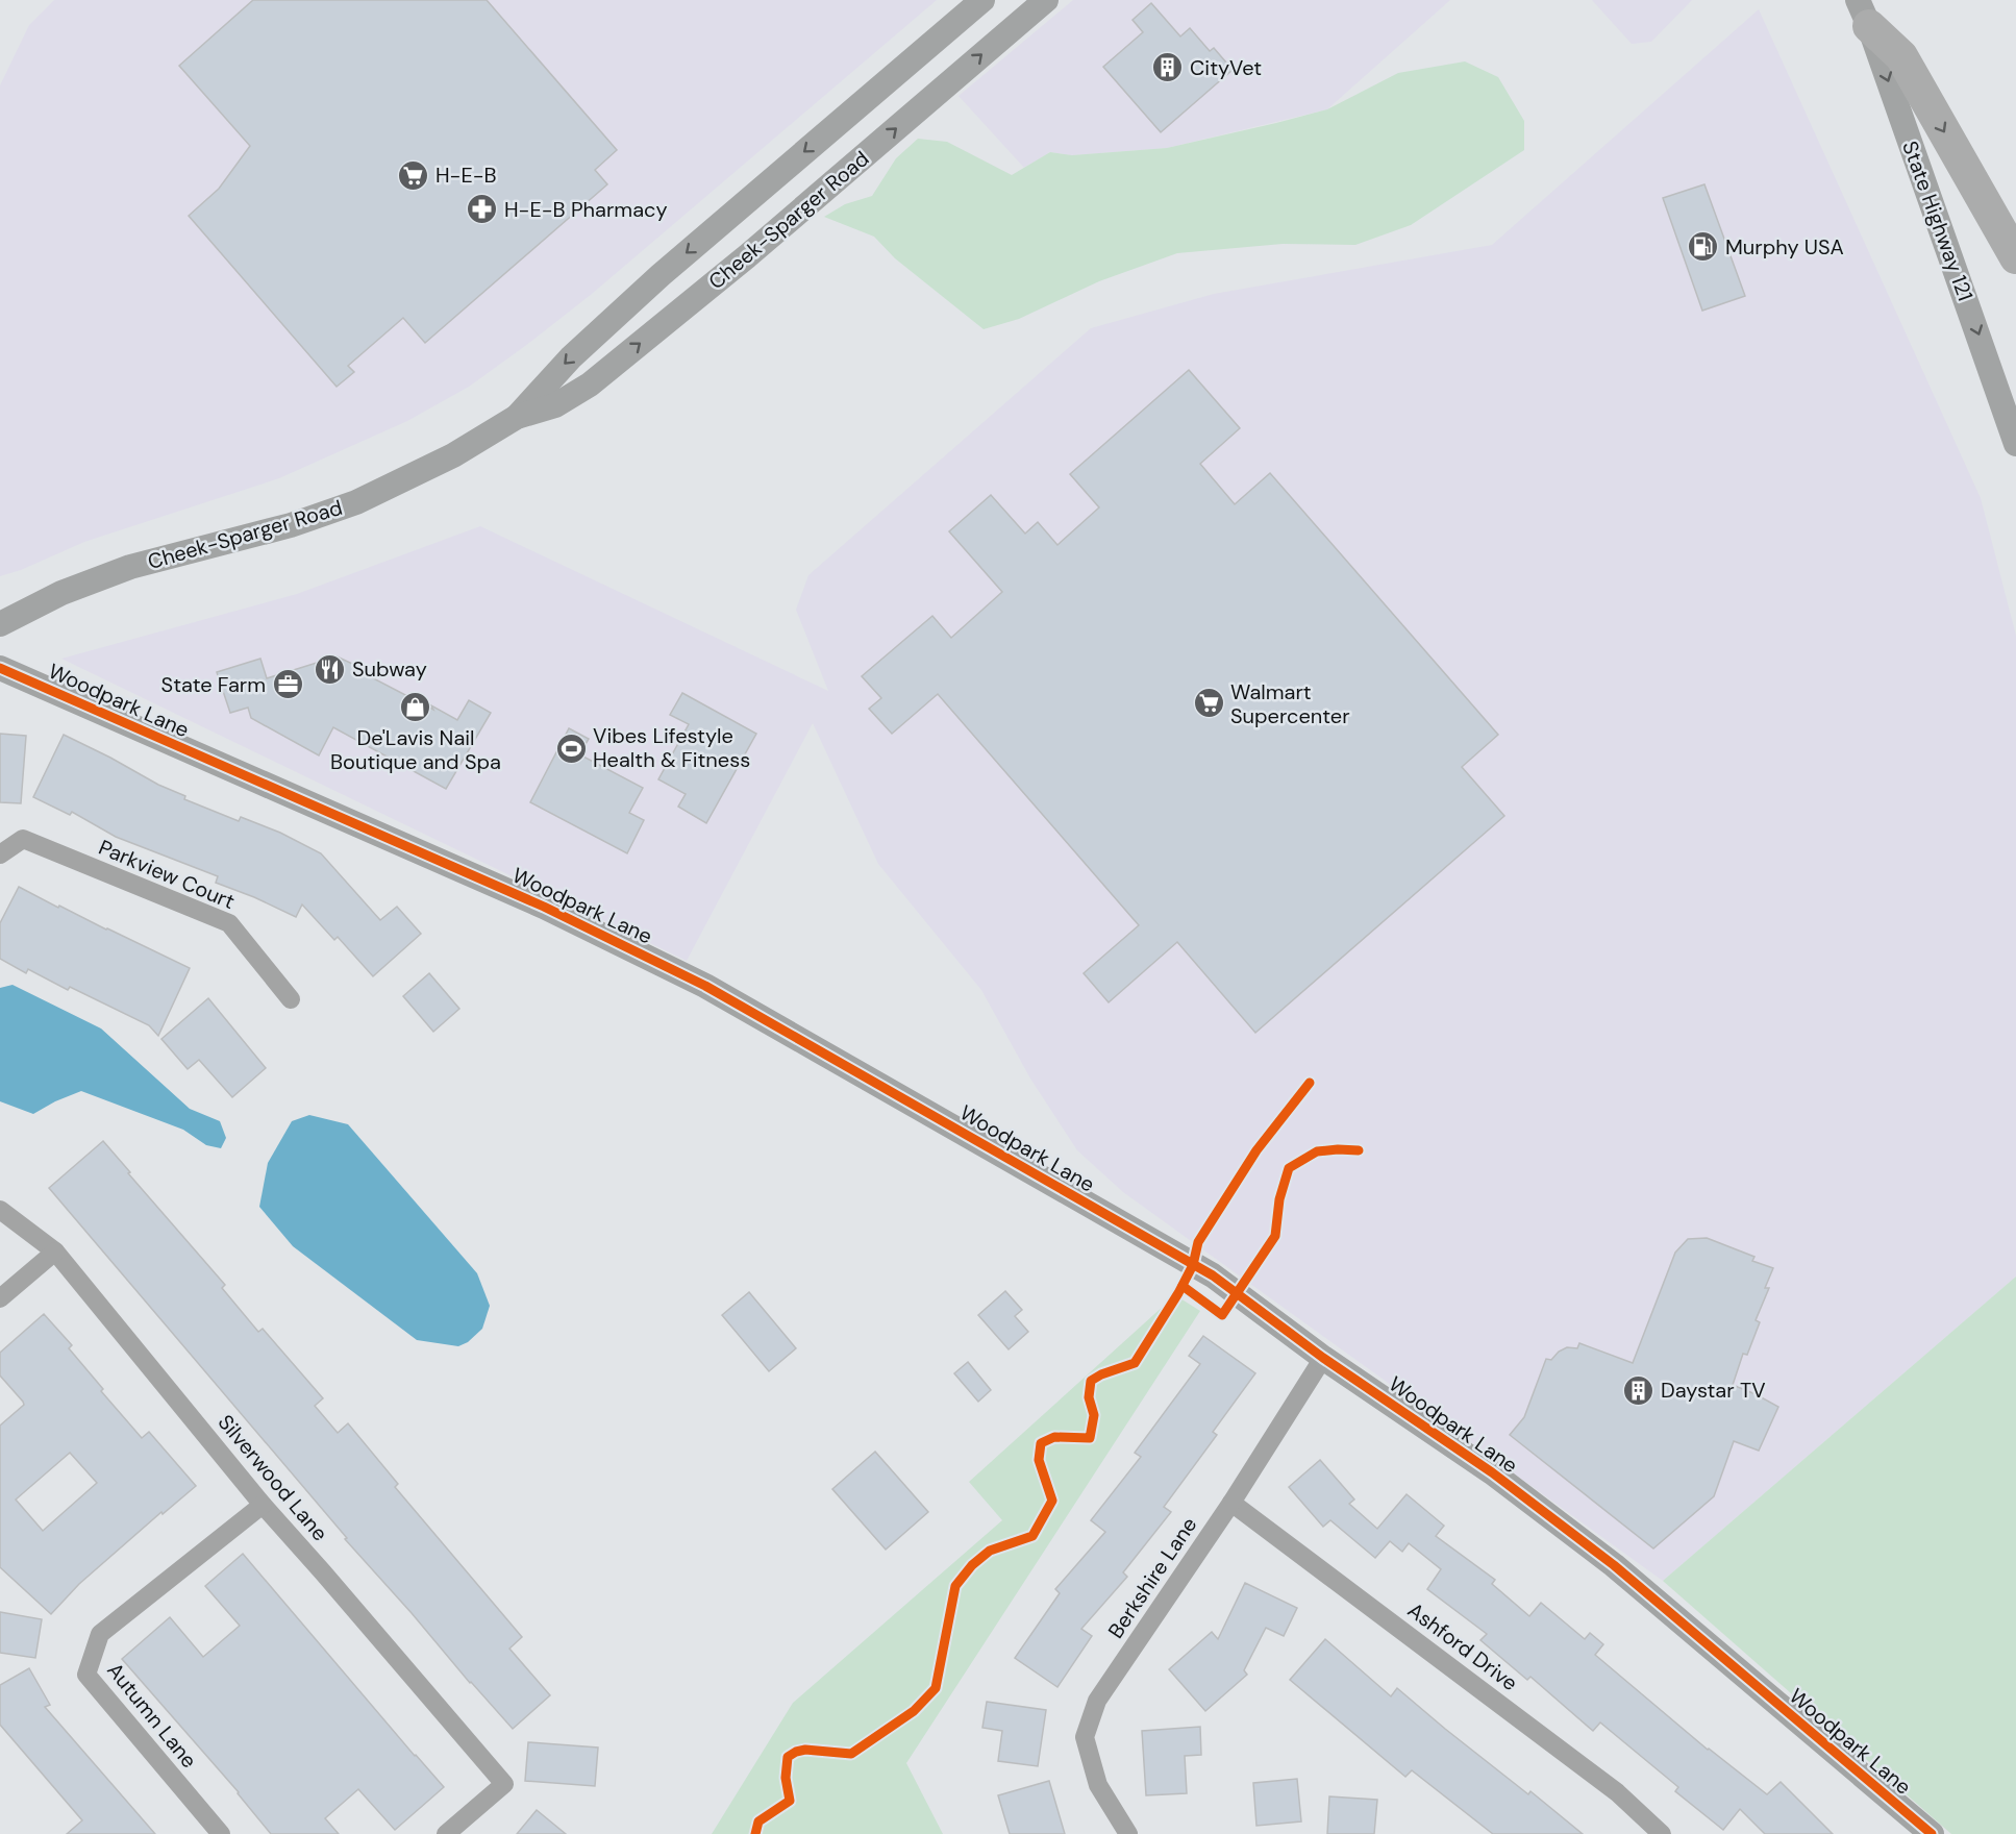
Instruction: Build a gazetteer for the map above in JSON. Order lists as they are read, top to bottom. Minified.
{"streets":{"main road":["Cheek-Sparger Road","State Highway 121","Woodpark Lane"],"street":["Parkview Court","Silverwood Lane","Berkshire Lane","Ashford Drive","Autumn Lane"]},"crossings":[["Woodpark Lane","Berkshire Lane"],["Silverwood Lane","Autumn Lane"],["Berkshire Lane","Ashford Drive"]],"one_way":["State Highway 121"],"places":{"building":["CityVet","Daystar TV"],"supermarket":["H-E-B","Walmart Supercenter"],"pharmacy":["H-E-B Pharmacy"],"fuel station":["Murphy USA"],"restaurant":["Subway"],"office":["State Farm"],"shop":["De'Lavis Nail Boutique and Spa"],"sports":["Vibes Lifestyle Health & Fitness"]}}
